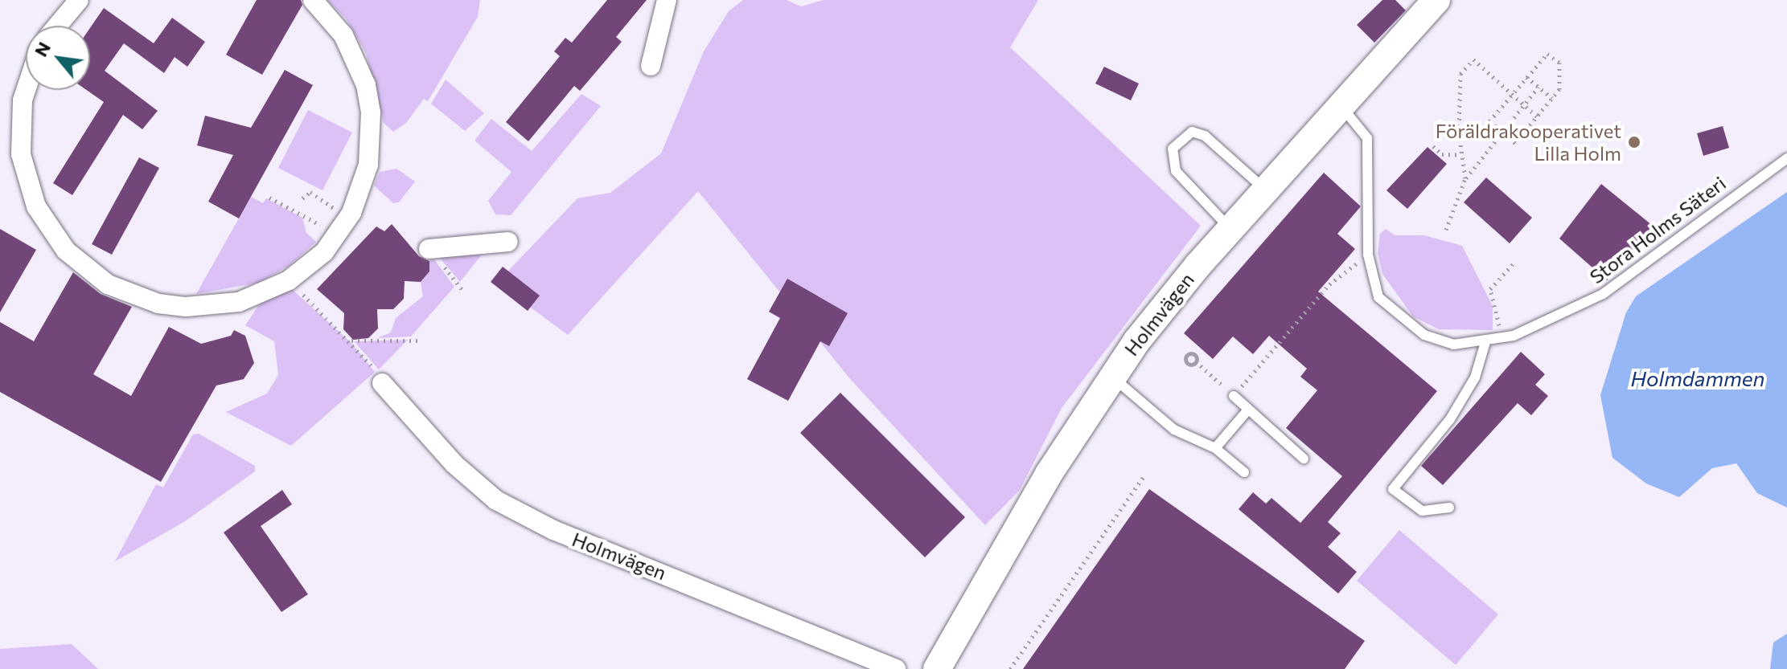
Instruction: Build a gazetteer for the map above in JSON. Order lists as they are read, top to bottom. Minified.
{"streets":{"street":["Holmvägen"],"lane":["Stora Holms Säteri"]},"crossings":[["Stora Holms Säteri","Holmvägen"]],"water":["Holmdammen"],"places":["Föräldrakooperativet Lilla Holm"],"north":"top left"}
